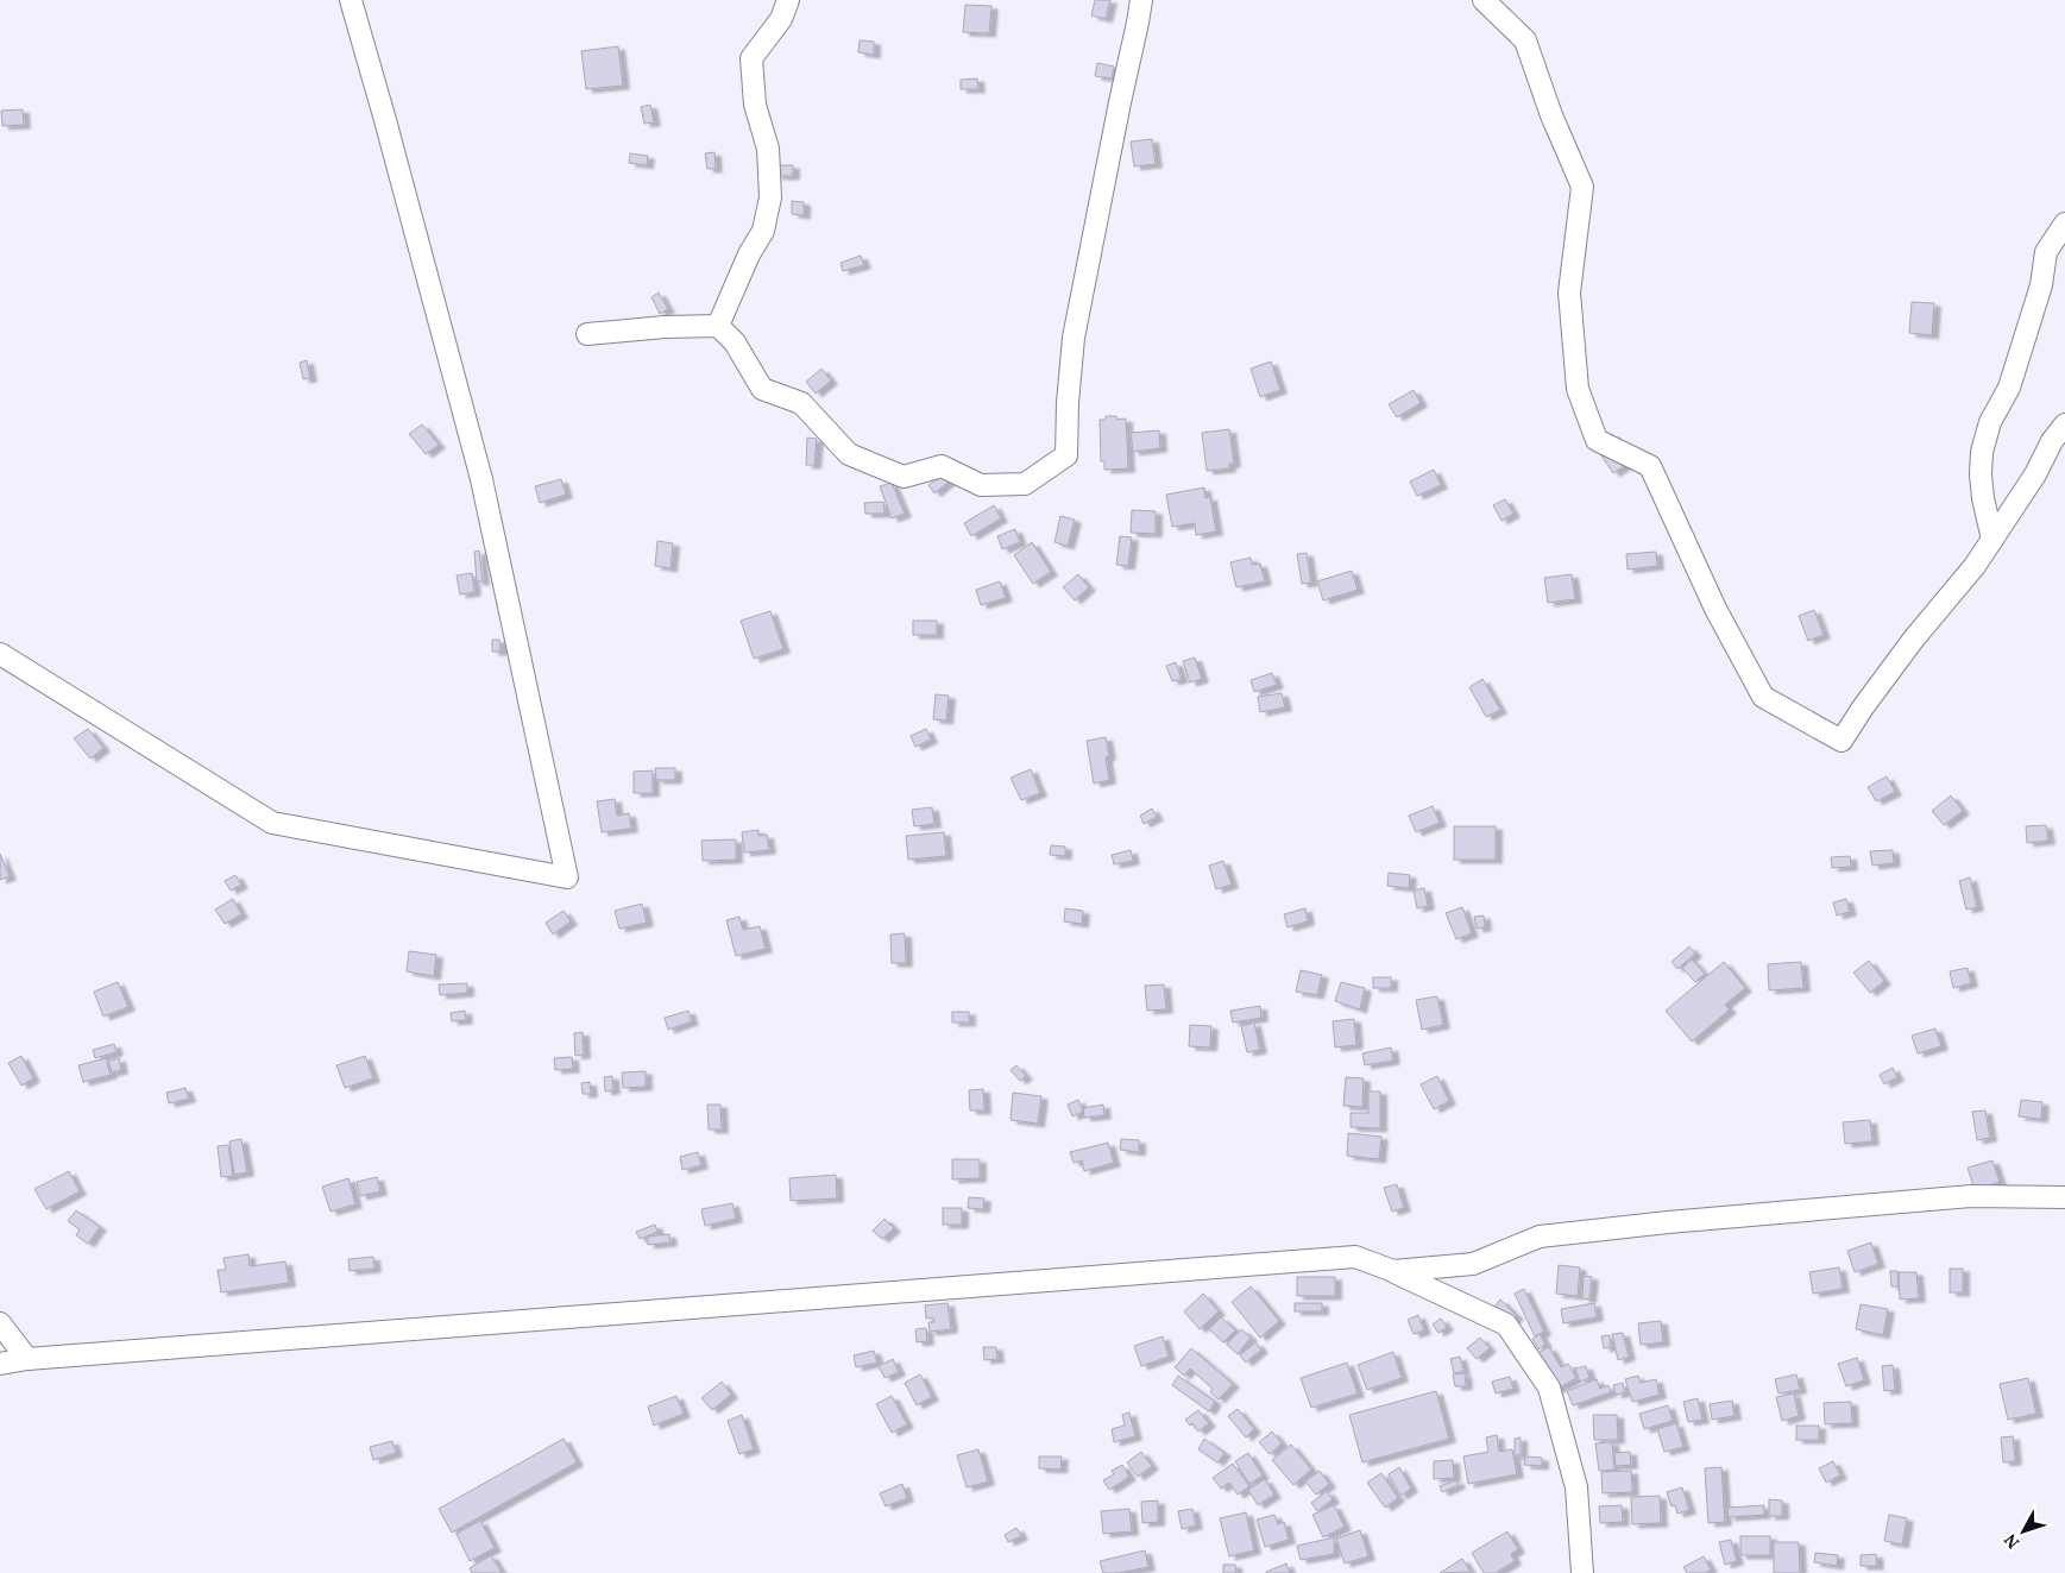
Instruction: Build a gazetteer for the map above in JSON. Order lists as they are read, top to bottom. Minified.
{"north":"bottom left"}
